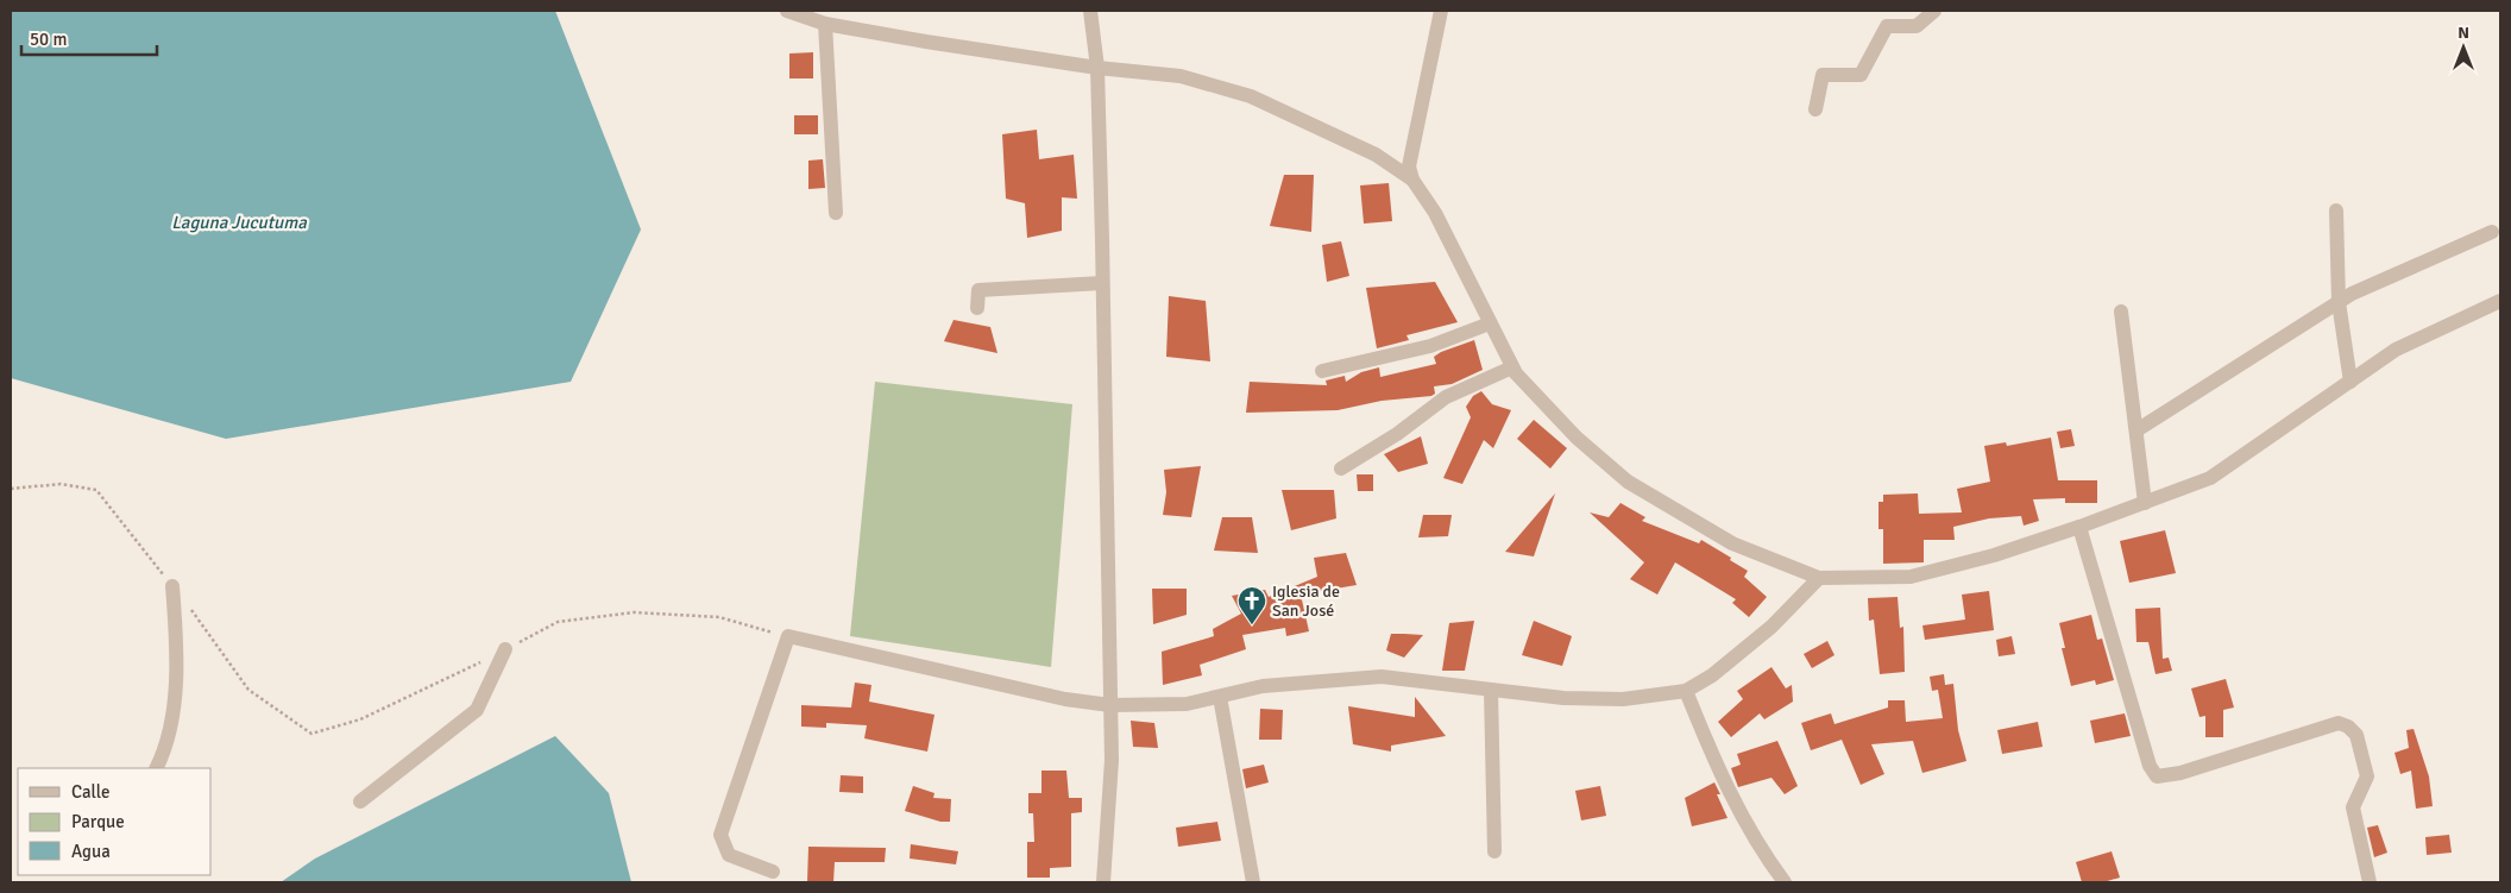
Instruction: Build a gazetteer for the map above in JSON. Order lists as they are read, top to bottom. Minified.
{"water":["Laguna Jucutuma"],"places":{"church":["Iglesia de San José"]},"legend":["Calle","Parque","Agua"],"scale_bar":"50 m","north":"top"}
